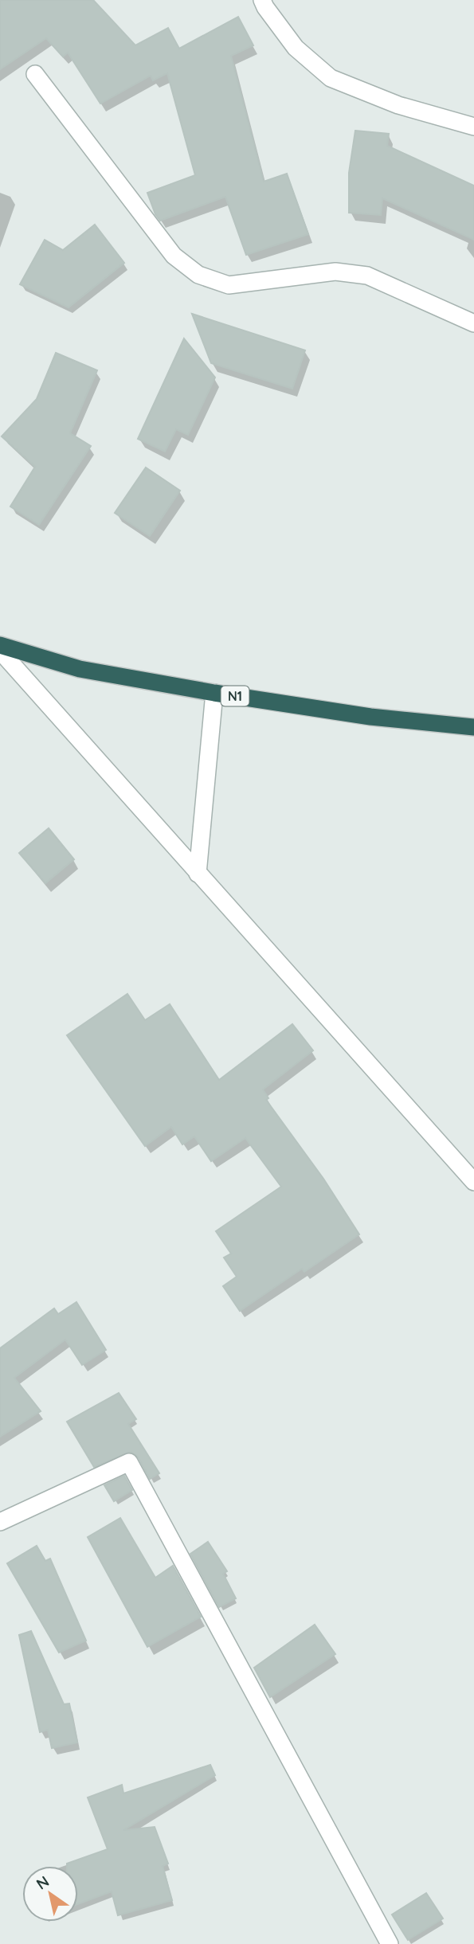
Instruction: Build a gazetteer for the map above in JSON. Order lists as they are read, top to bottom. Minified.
{"streets":{"highway":["N1"]},"north":"top left"}
